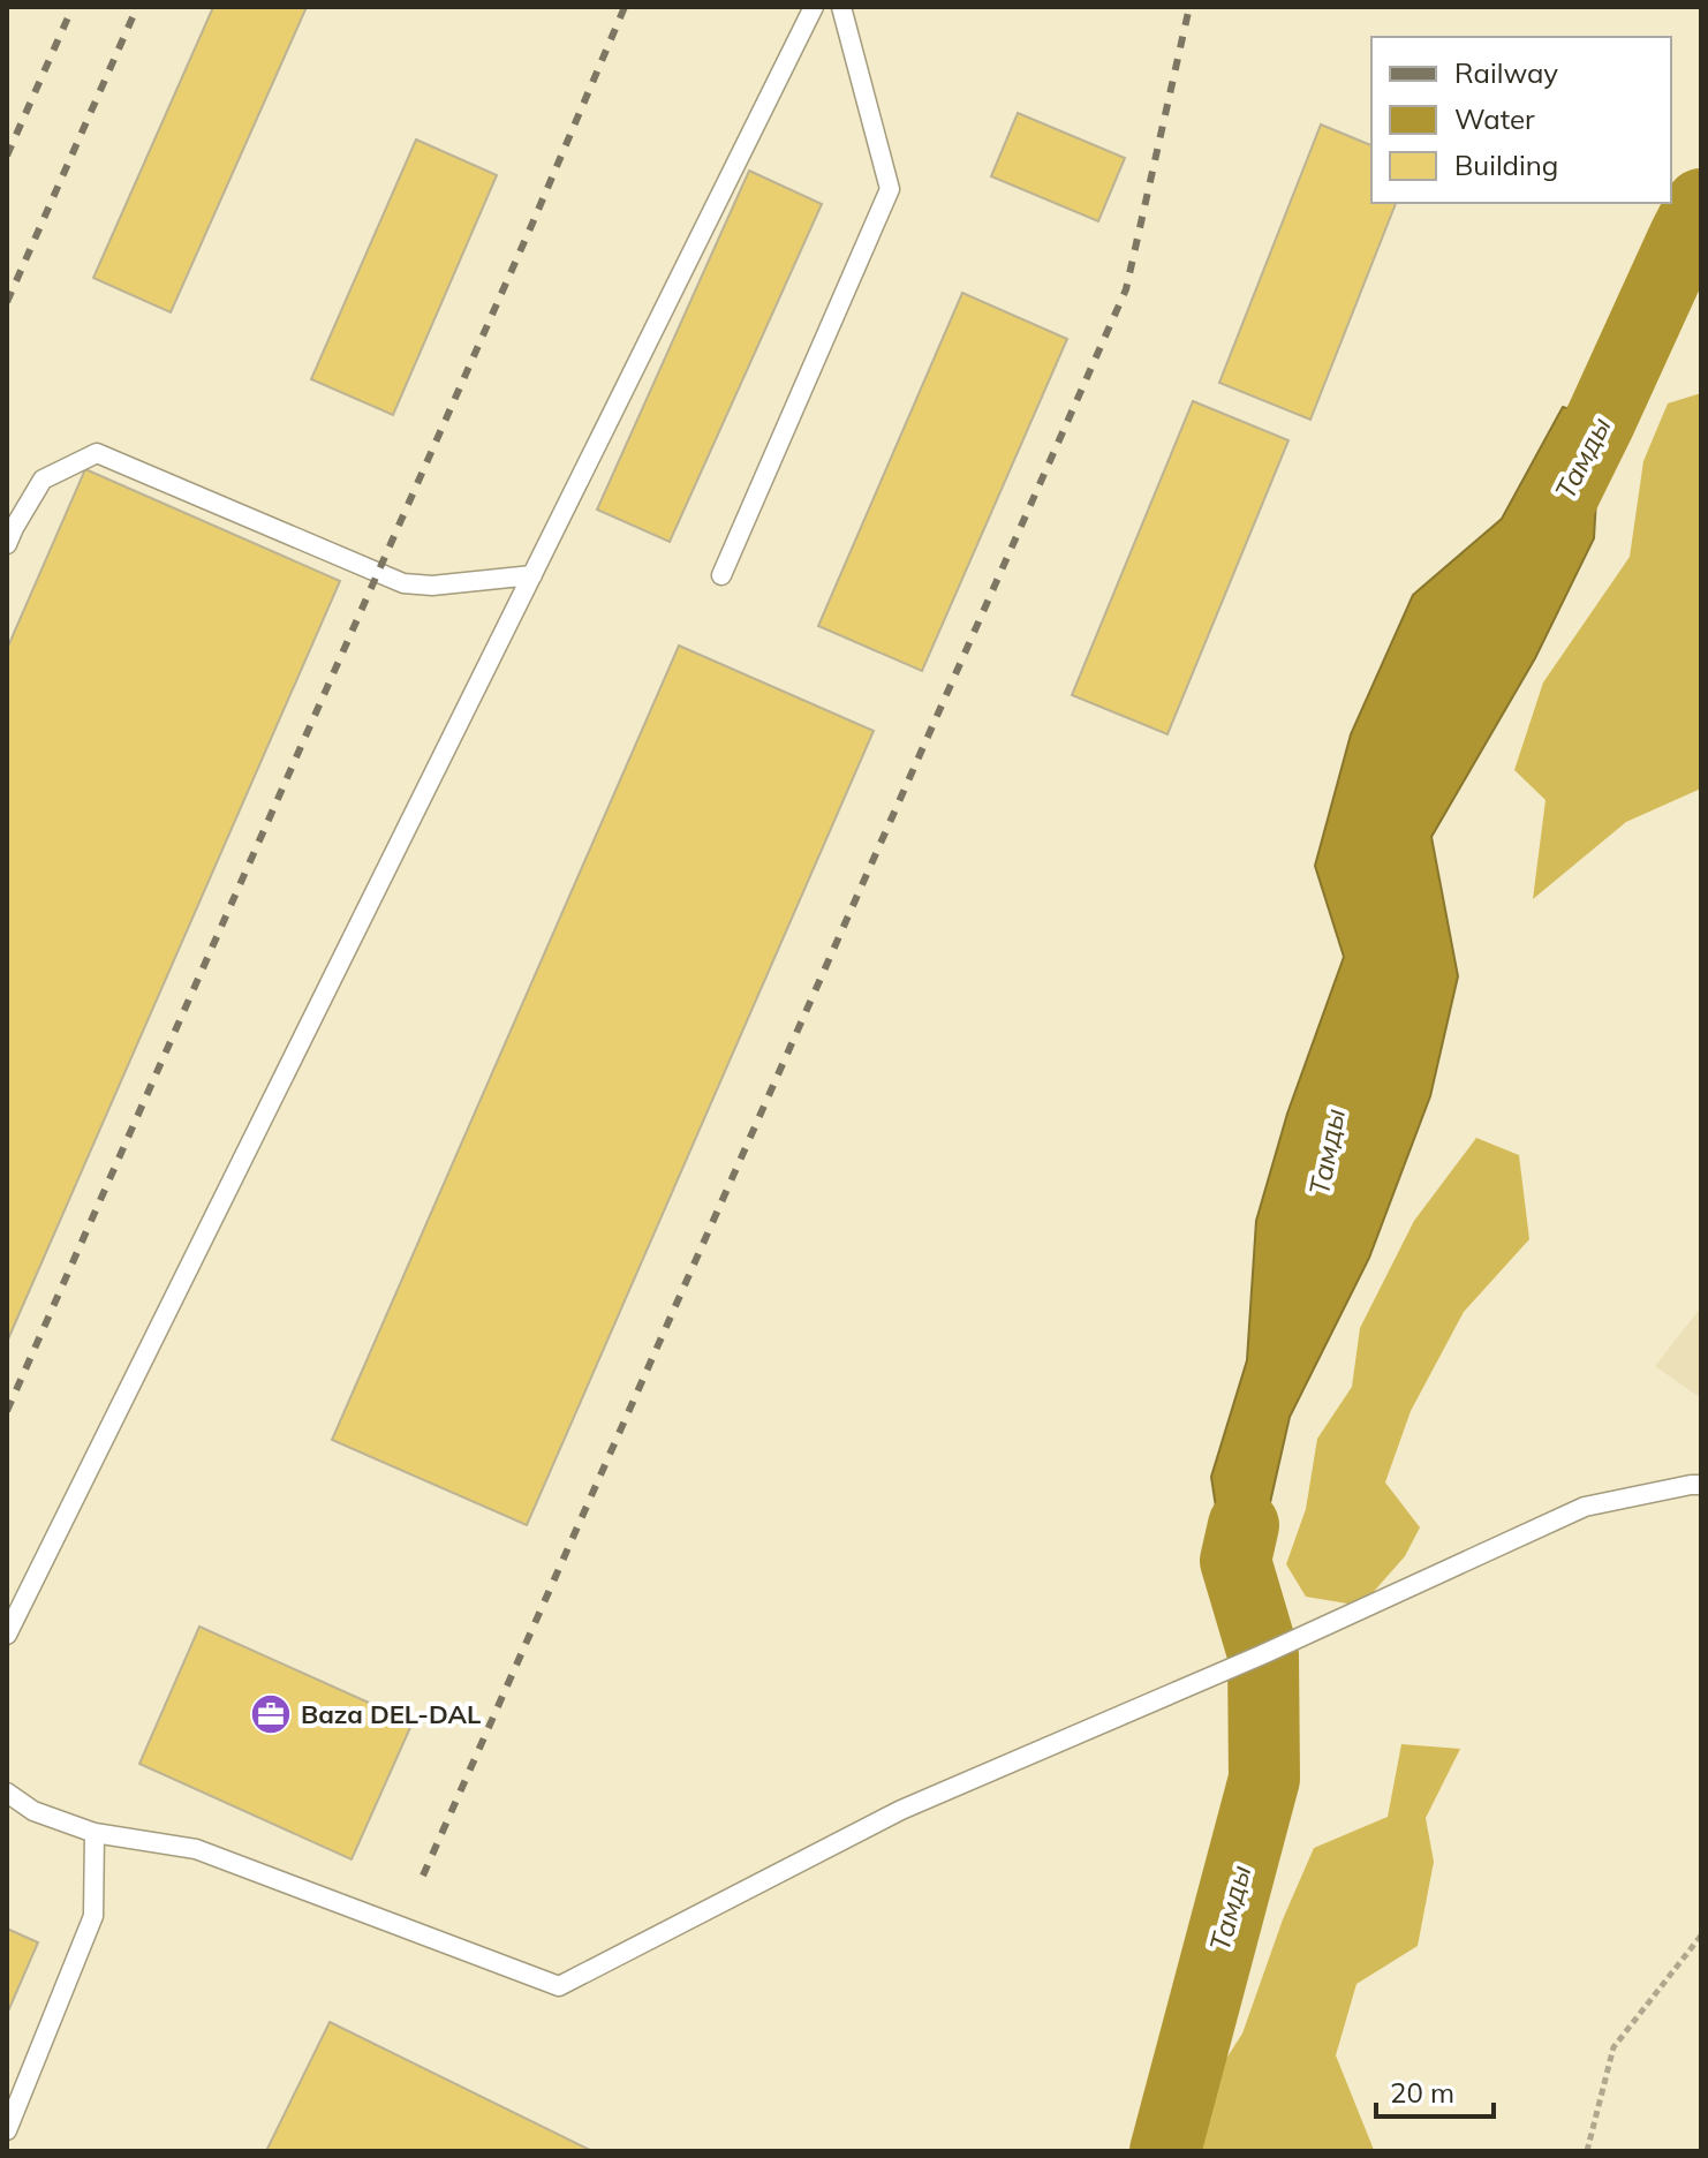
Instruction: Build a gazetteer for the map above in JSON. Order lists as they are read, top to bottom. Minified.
{"water":["Тамды"],"places":{"office":["Baza DEL-DAL"]},"legend":["Railway","Water","Building"],"scale_bar":"20 m"}
